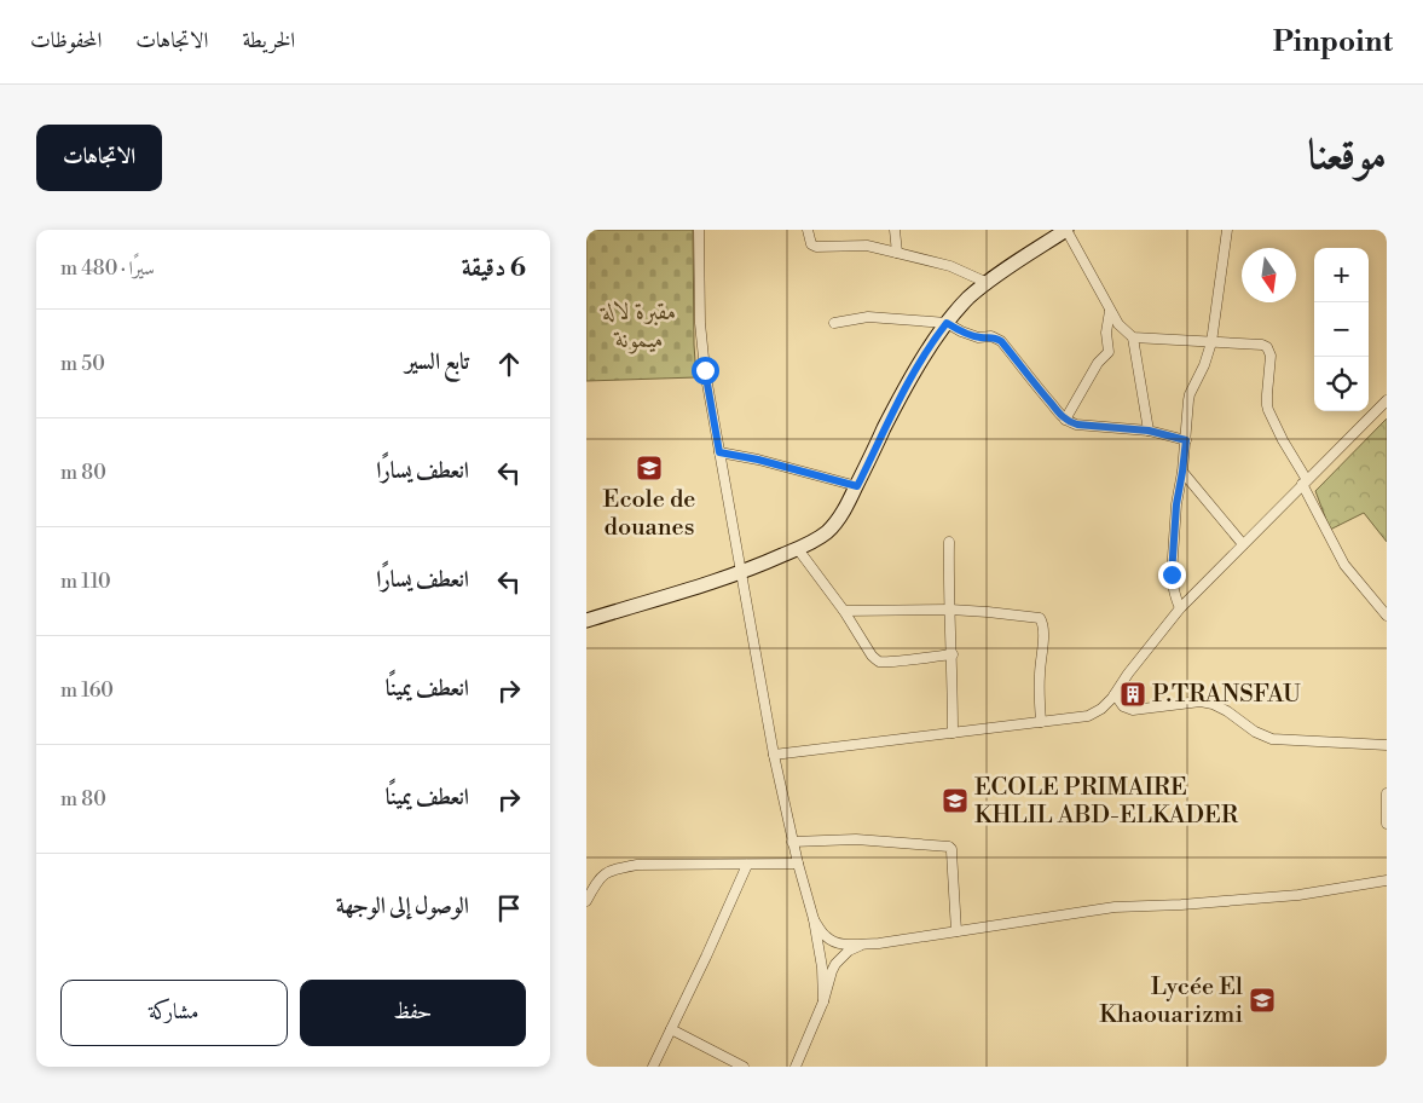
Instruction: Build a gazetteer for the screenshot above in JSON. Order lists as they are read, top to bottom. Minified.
{"parks":["مقبرة لالة ميمونة"],"places":{"school or university":["Ecole de douanes","ECOLE PRIMAIRE KHLIL ABD-ELKADER","Lycée El Khaouarizmi"],"building":["P.TRANSFAU"]},"north":"bottom","page":{"header":"Pinpoint","nav":["الخريطة","الاتجاهات","المحفوظات"],"title":"موقعنا","buttons":["الاتجاهات",["حفظ","مشاركة"]],"heading":["6 دقيقة","سيرًا · 480 m"],"map_buttons":["+","−"],"list":[["تابع السير","50 m"],["انعطف يسارًا","80 m"],["انعطف يسارًا","110 m"],["انعطف يمينًا","160 m"],["انعطف يمينًا","80 m"],"الوصول إلى الوجهة"]}}
